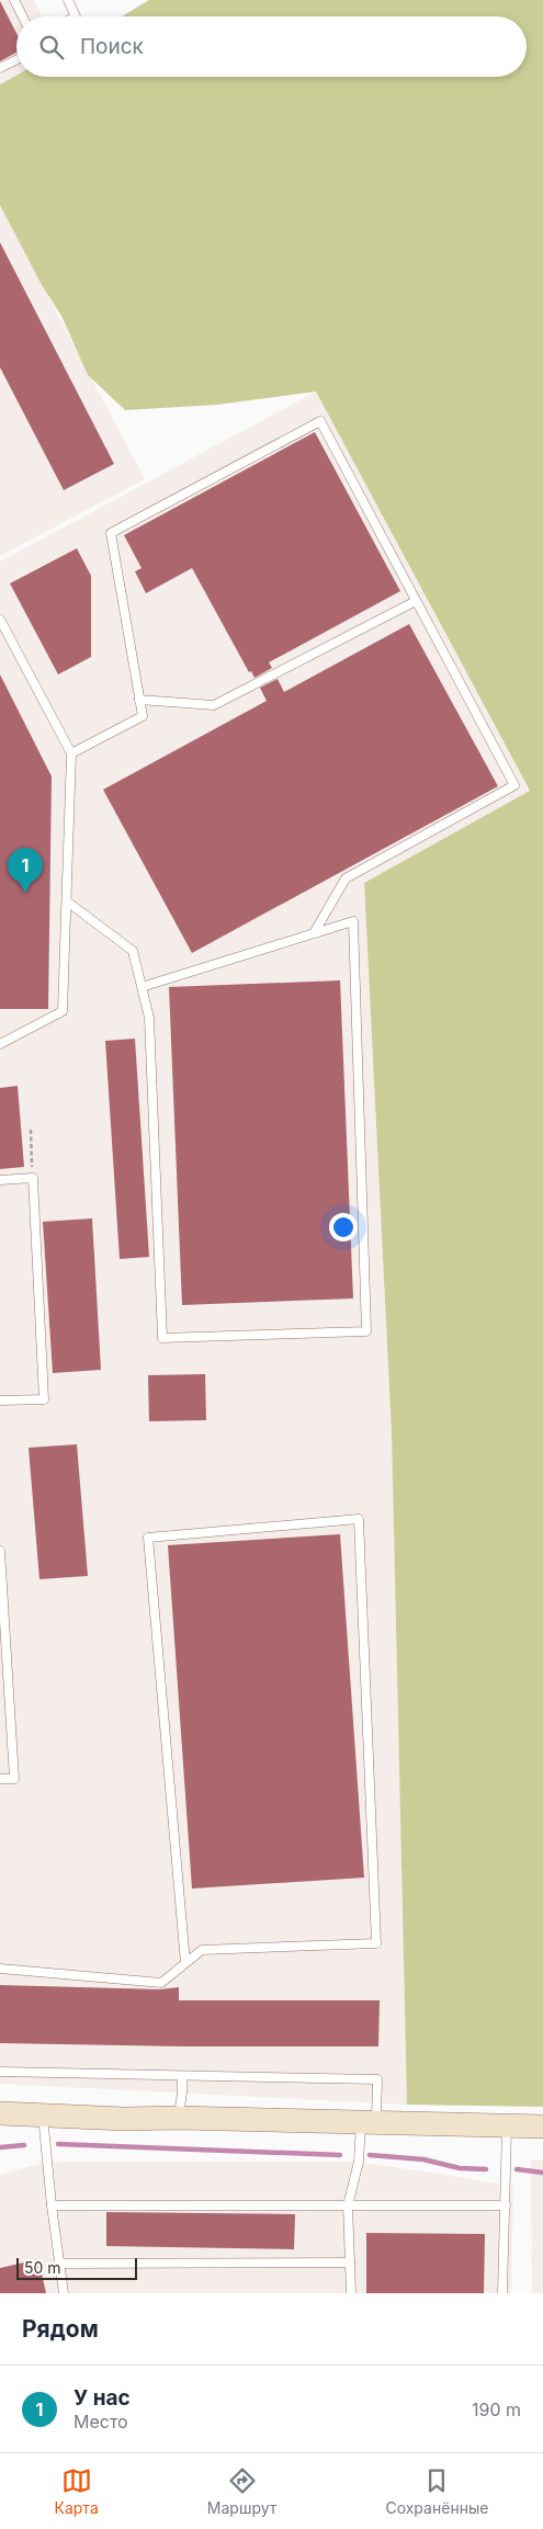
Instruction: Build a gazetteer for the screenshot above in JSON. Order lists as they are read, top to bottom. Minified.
{"scale_bar":"50 m","page":{"search":"Поиск","pins":"1","scale":"50 m","heading":"Рядом","list":[{"mark":"1","name":"У нас","note":"Место","value":"190 m"}],"nav":["Карта","Маршрут","Сохранённые"]}}
